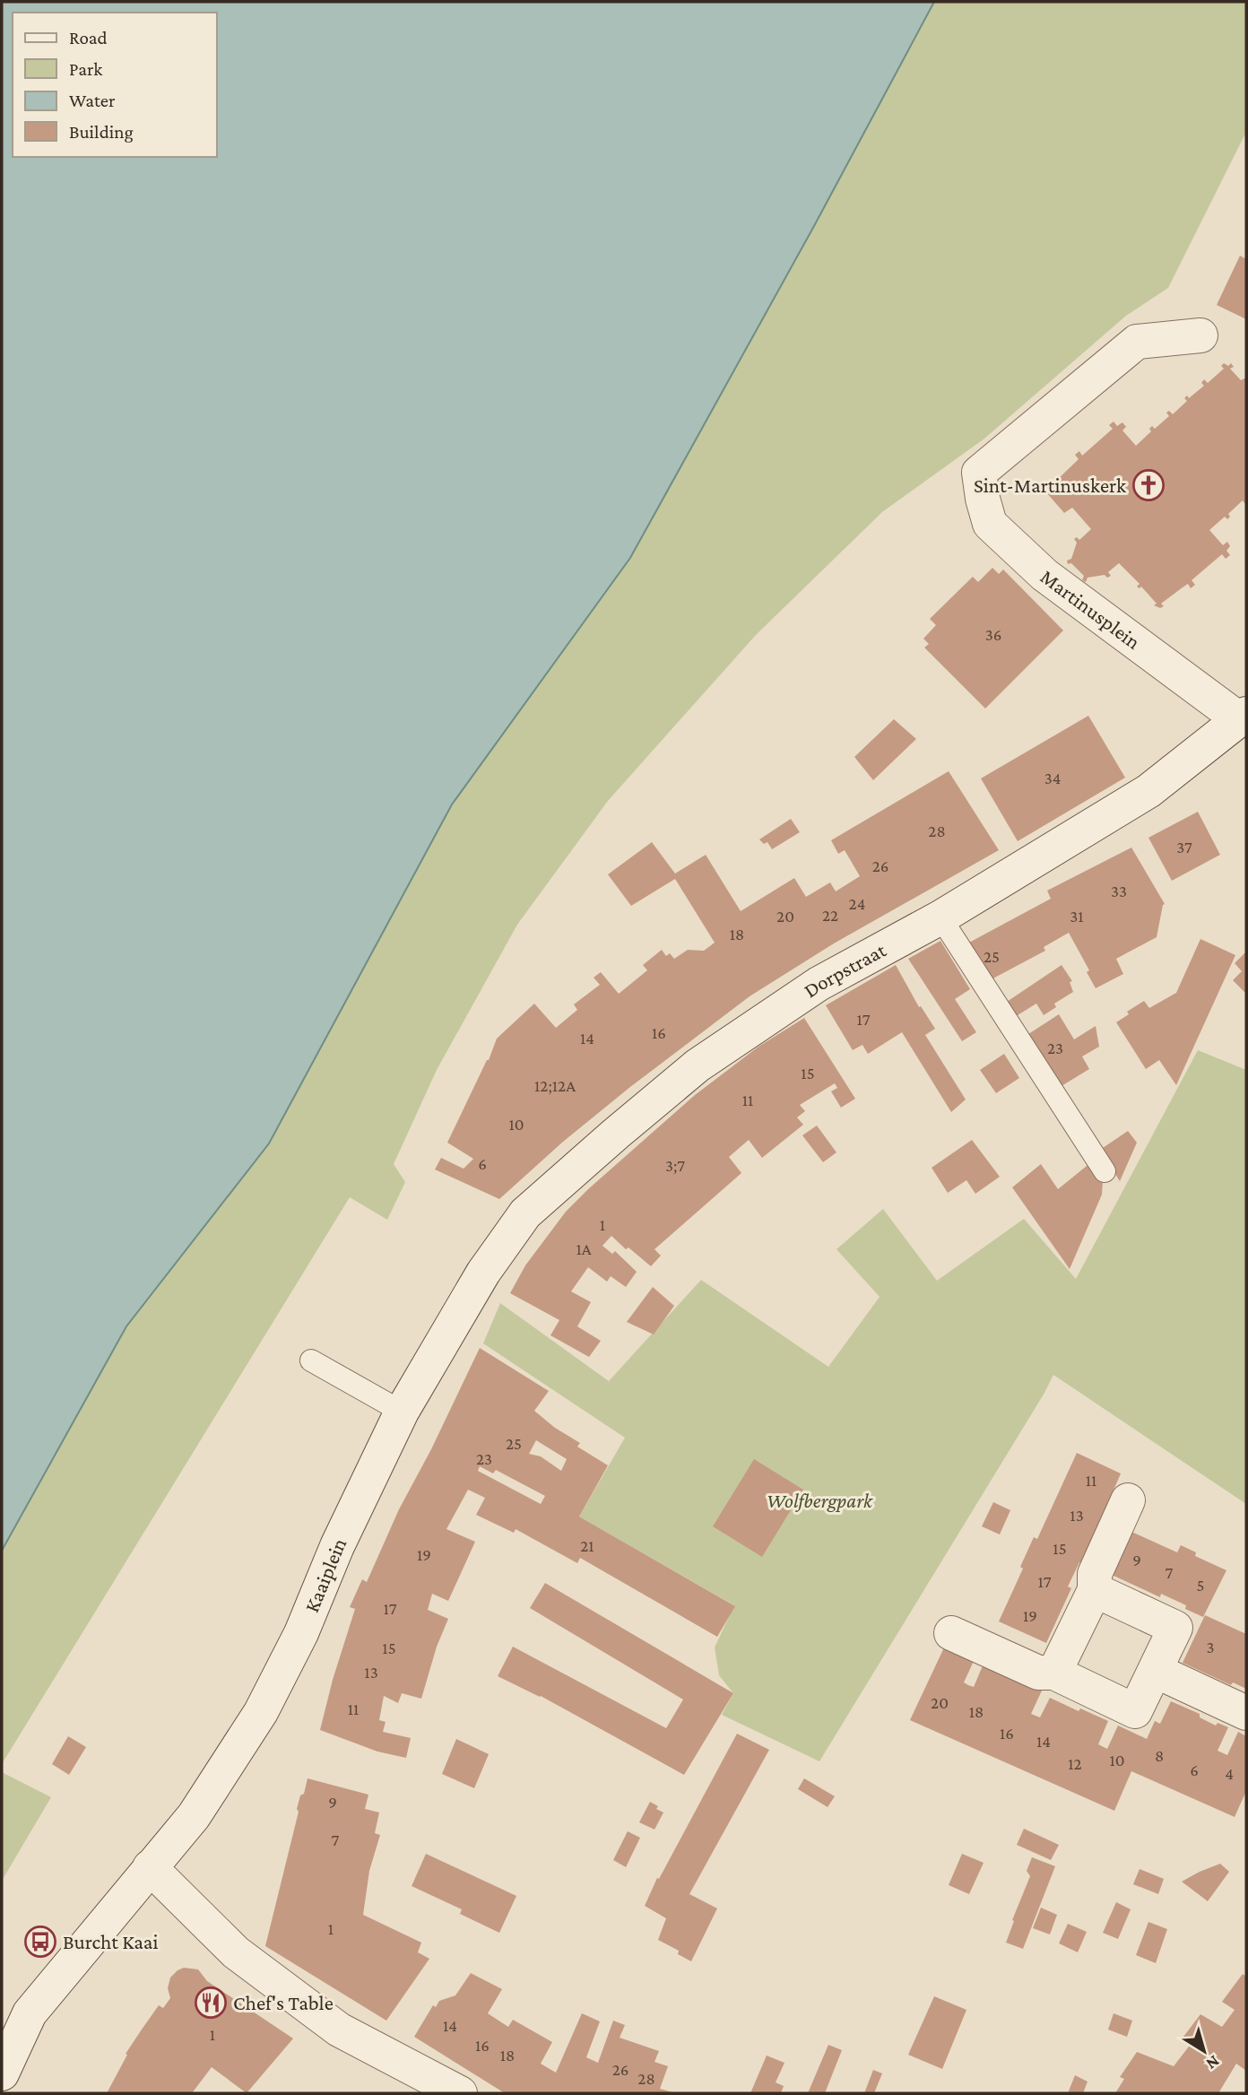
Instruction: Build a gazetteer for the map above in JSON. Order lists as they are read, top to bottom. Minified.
{"streets":{"street":["Martinusplein","Dorpstraat","Kaaiplein"]},"crossings":[["Martinusplein","Dorpstraat"],["Dorpstraat","Kaaiplein"]],"parks":["Wolfbergpark"],"places":{"church":["Sint-Martinuskerk"],"bus stop":["Burcht Kaai"],"restaurant":["Chef's Table"]},"house_numbers":["36","34","28","37","26","33","24","22","20","31","18","25","17","16","14","23","15","12;12A","11","10","6","3;7","1","1A","25","23","11","13","21","15","19","9","7","17","5","17","19","3","15","13","20","11","18","16","14","8","10","12","6","4","9","7","1","14","1","16","18","26","28"],"legend":["Road","Park","Water","Building"],"north":"bottom right"}
